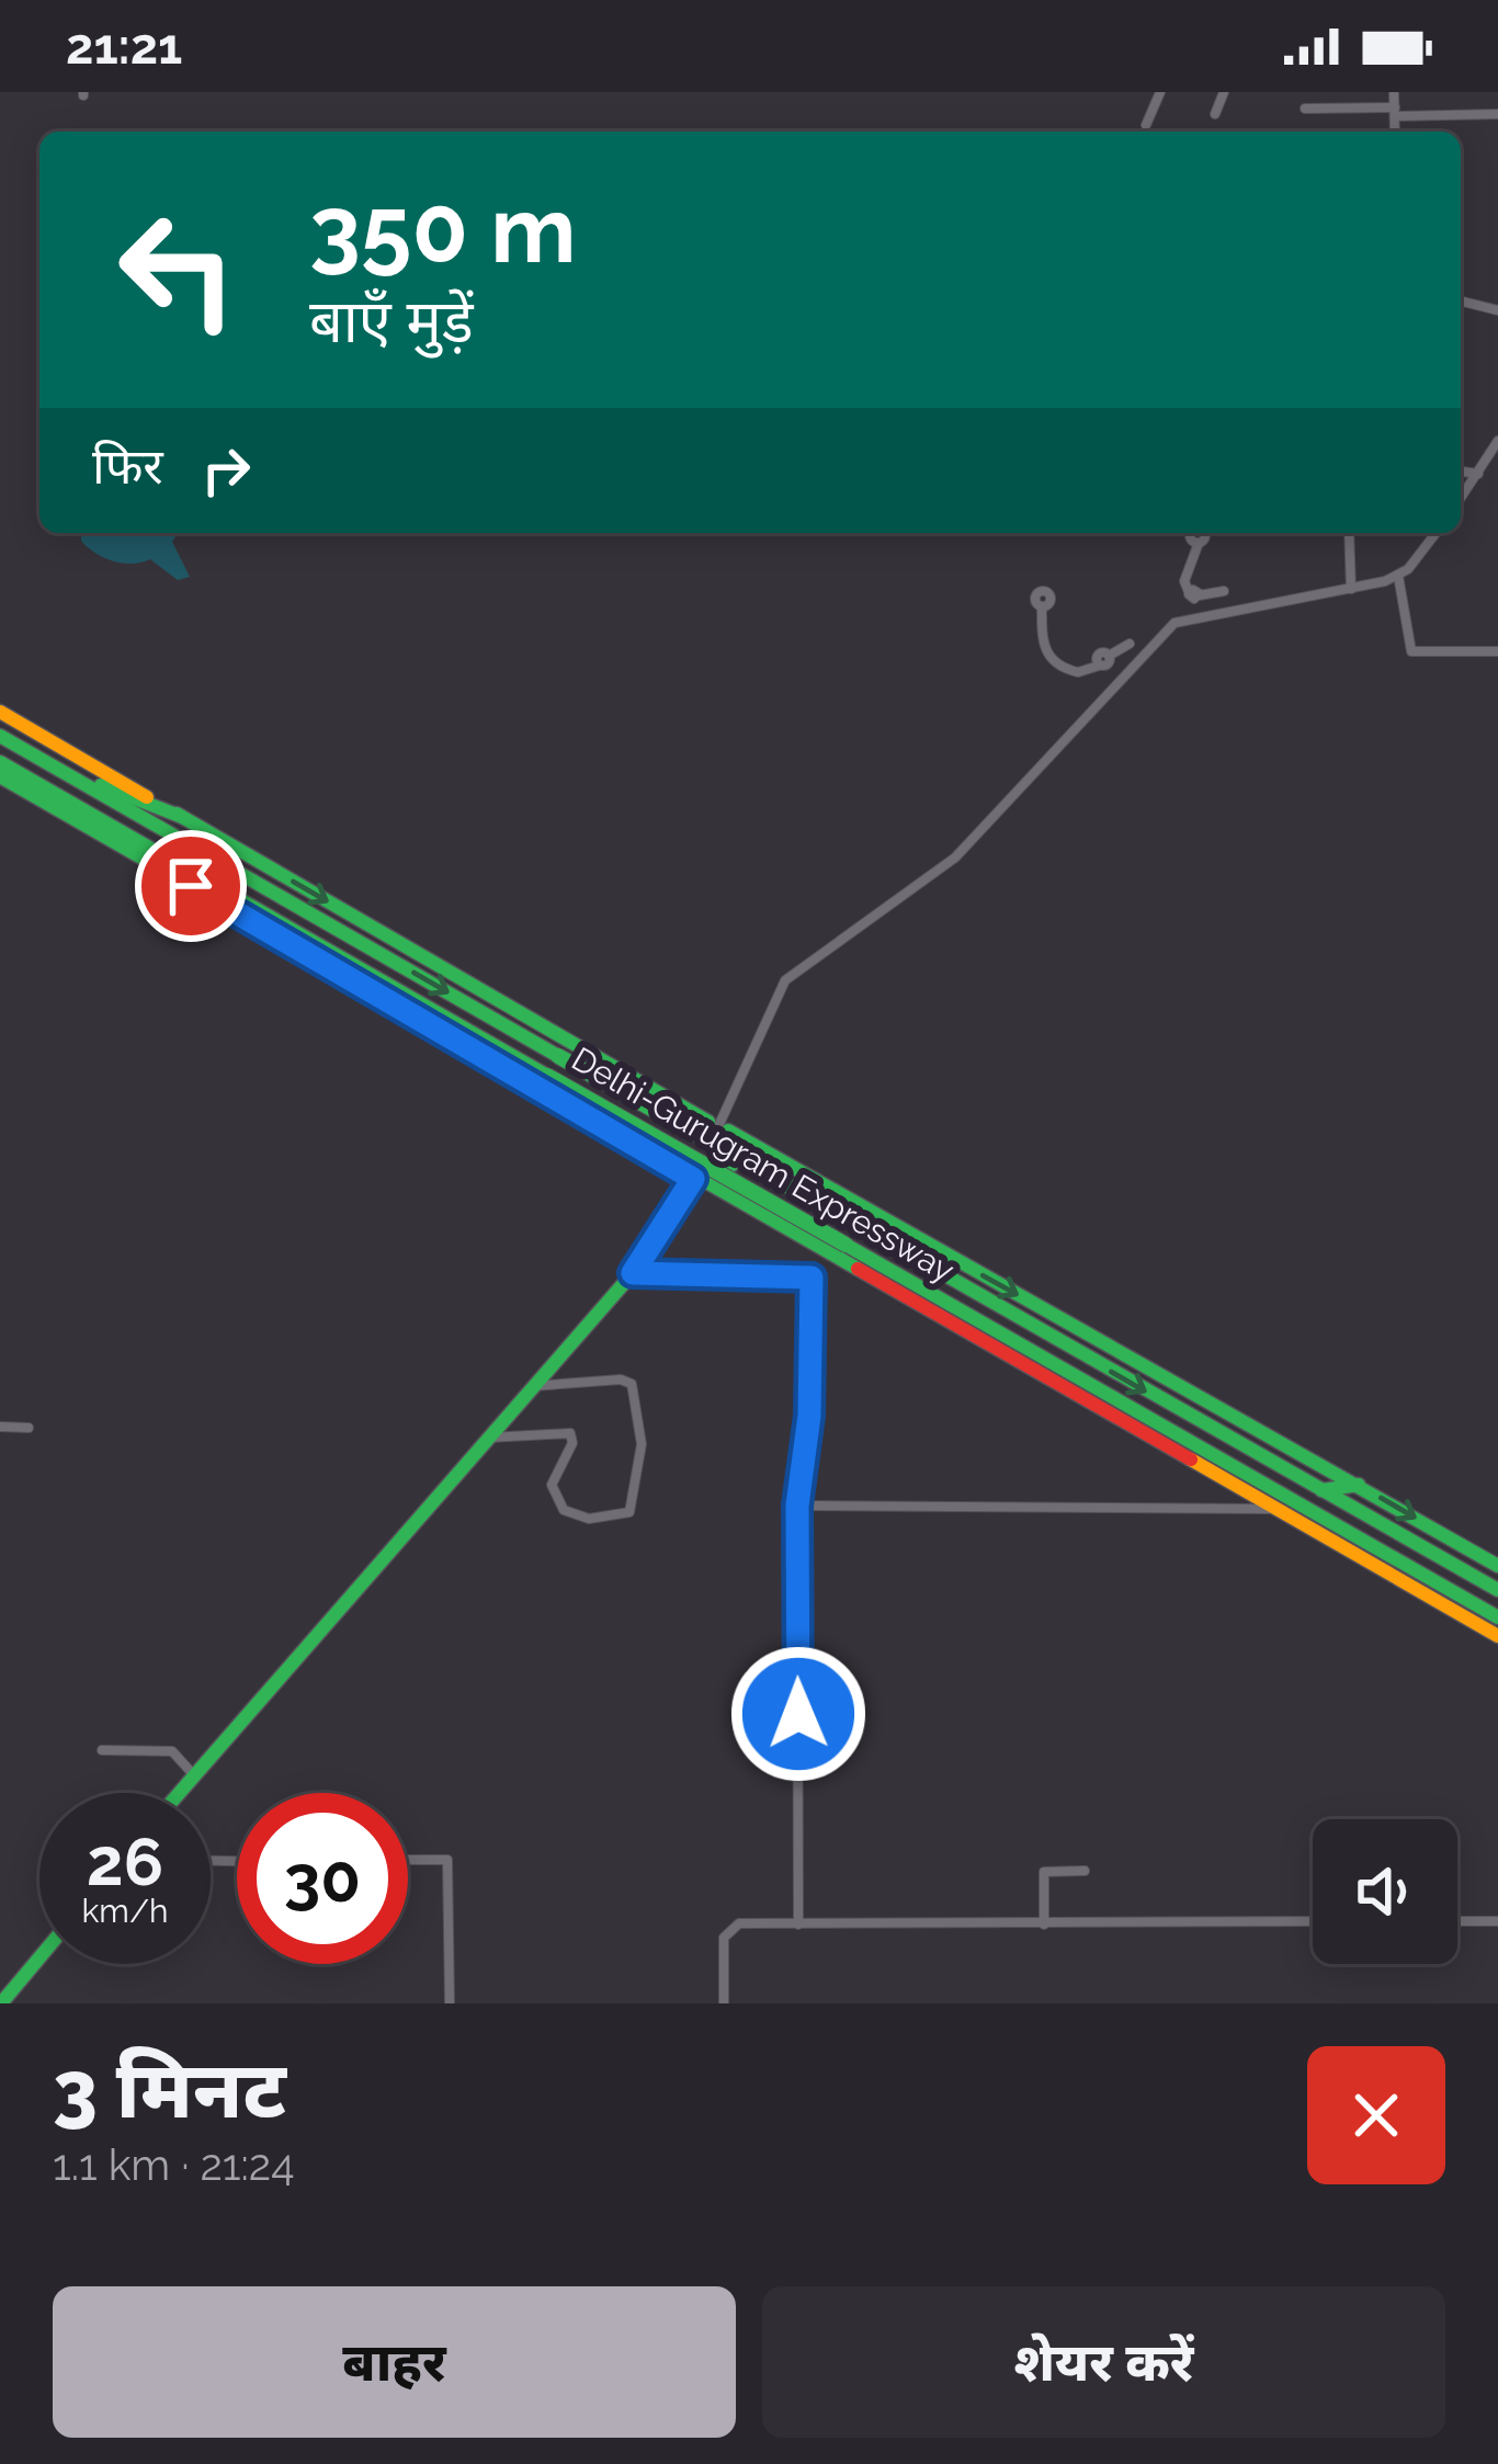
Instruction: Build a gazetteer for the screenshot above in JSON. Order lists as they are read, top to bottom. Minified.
{"streets":{"main road":["Delhi-Gurugram Expressway"]},"page":{"status":"21:21","turn":["350 m","बाएँ मुड़ें"],"then":"फिर","speed":"26 km/h","limit":"30","heading":["3 मिनट","1.1 km · 21:24"],"buttons":["बाहर","शेयर करें"]}}
